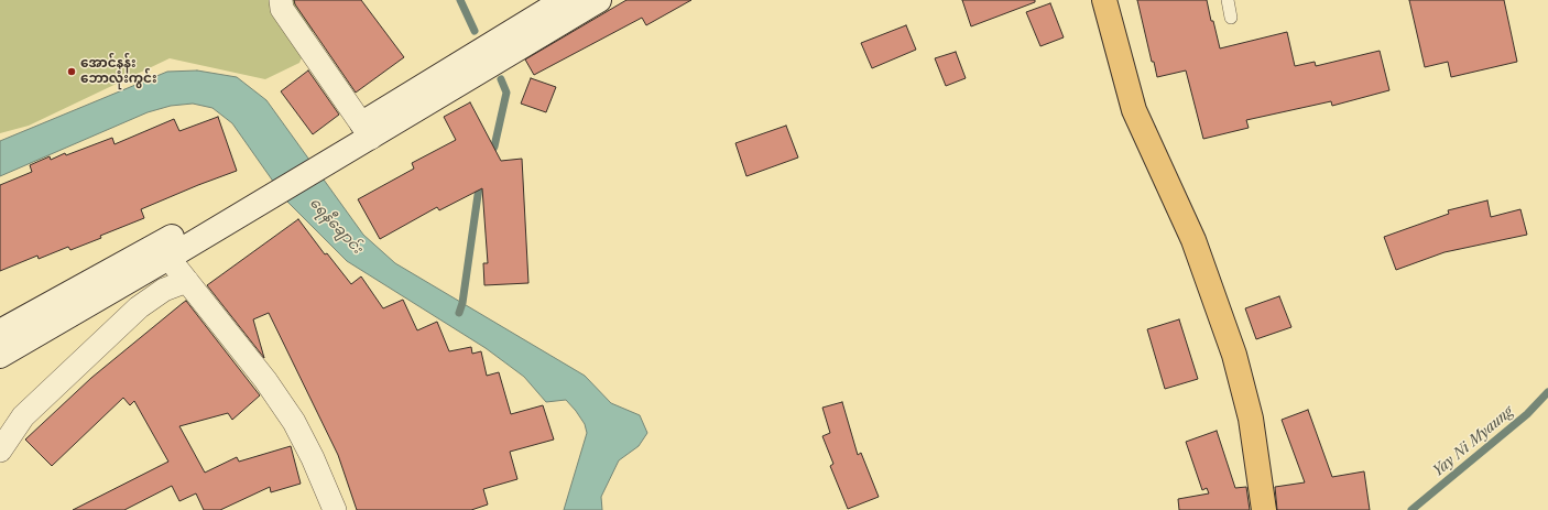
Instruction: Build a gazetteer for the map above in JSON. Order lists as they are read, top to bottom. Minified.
{"water":["ရေနီချောင်း","Yay Ni Myaung"],"places":["အောင်နန်း ဘောလုံးကွင်း"]}
